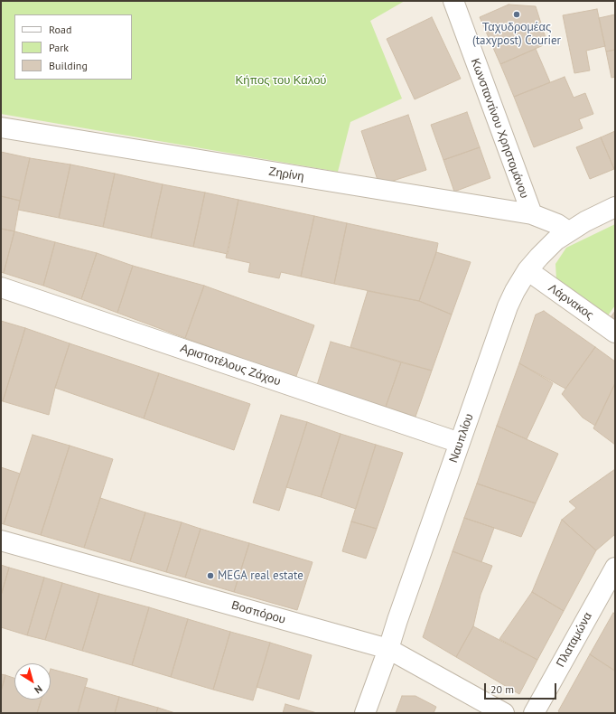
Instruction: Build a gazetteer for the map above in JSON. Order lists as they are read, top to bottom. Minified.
{"streets":{"street":["Κωνσταντίνου Χρηστομάνου","Ζηρίνη","Λάρνακος","Αριστοτέλους Ζάχου","Ναυπλίου","Βοσπόρου","Πλαταμώνα"]},"crossings":[["Κωνσταντίνου Χρηστομάνου","Ζηρίνη"],["Ζηρίνη","Ναυπλίου"],["Λάρνακος","Ναυπλίου"],["Αριστοτέλους Ζάχου","Ναυπλίου"],["Ναυπλίου","Βοσπόρου"]],"parks":["Κήπος του Καλού"],"places":["Ταχυδρομέας (taxypost) Courier","MEGA real estate"],"legend":["Road","Park","Building"],"scale_bar":"20 m","north":"bottom right"}
